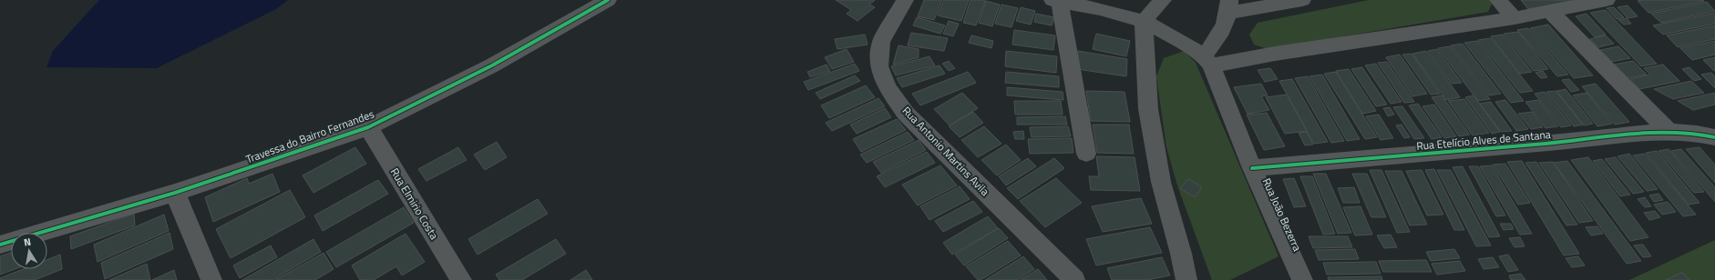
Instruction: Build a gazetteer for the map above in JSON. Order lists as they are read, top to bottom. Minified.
{"streets":{"street":["Travessa do Bairro Fernandes","Rua Etelício Alves de Santana","Rua Antonio Martins Avila","Rua Elmirio Costa","Rua João Bezerra"]},"crossings":[["Travessa do Bairro Fernandes","Rua Elmirio Costa"],["Rua Etelício Alves de Santana","Rua João Bezerra"]],"north":"top"}
